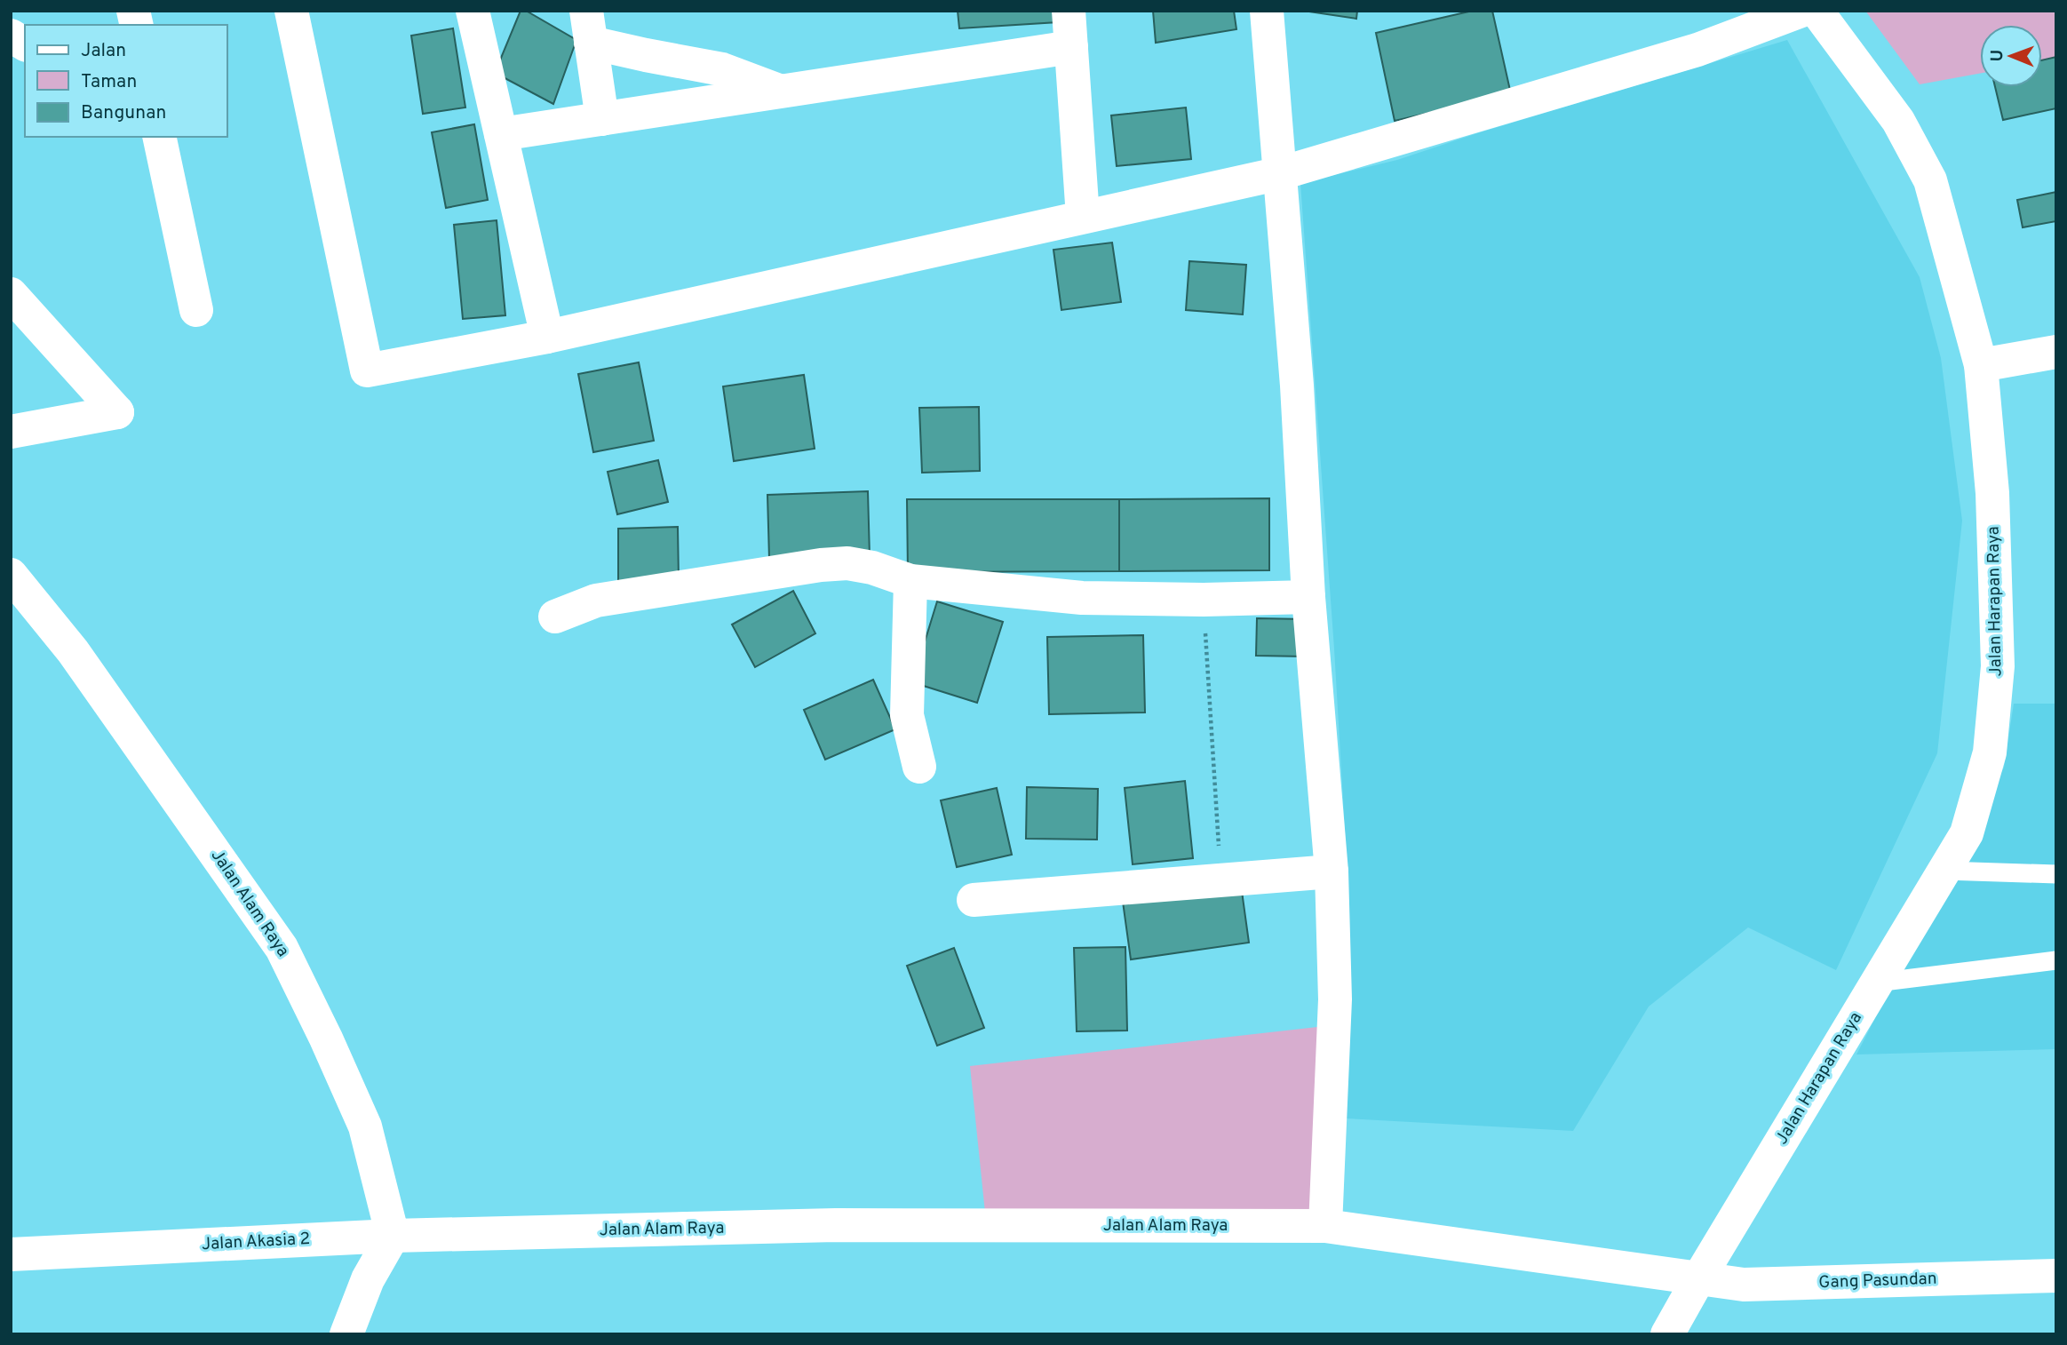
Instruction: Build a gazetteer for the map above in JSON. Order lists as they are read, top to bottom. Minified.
{"streets":{"street":["Jalan Harapan Raya","Jalan Alam Raya","Jalan Akasia 2","Gang Pasundan"]},"crossings":[["Jalan Harapan Raya","Jalan Alam Raya"],["Jalan Harapan Raya","Gang Pasundan"],["Jalan Alam Raya","Jalan Akasia 2"],["Jalan Alam Raya","Gang Pasundan"]],"legend":["Jalan","Taman","Bangunan"],"north":"left"}
